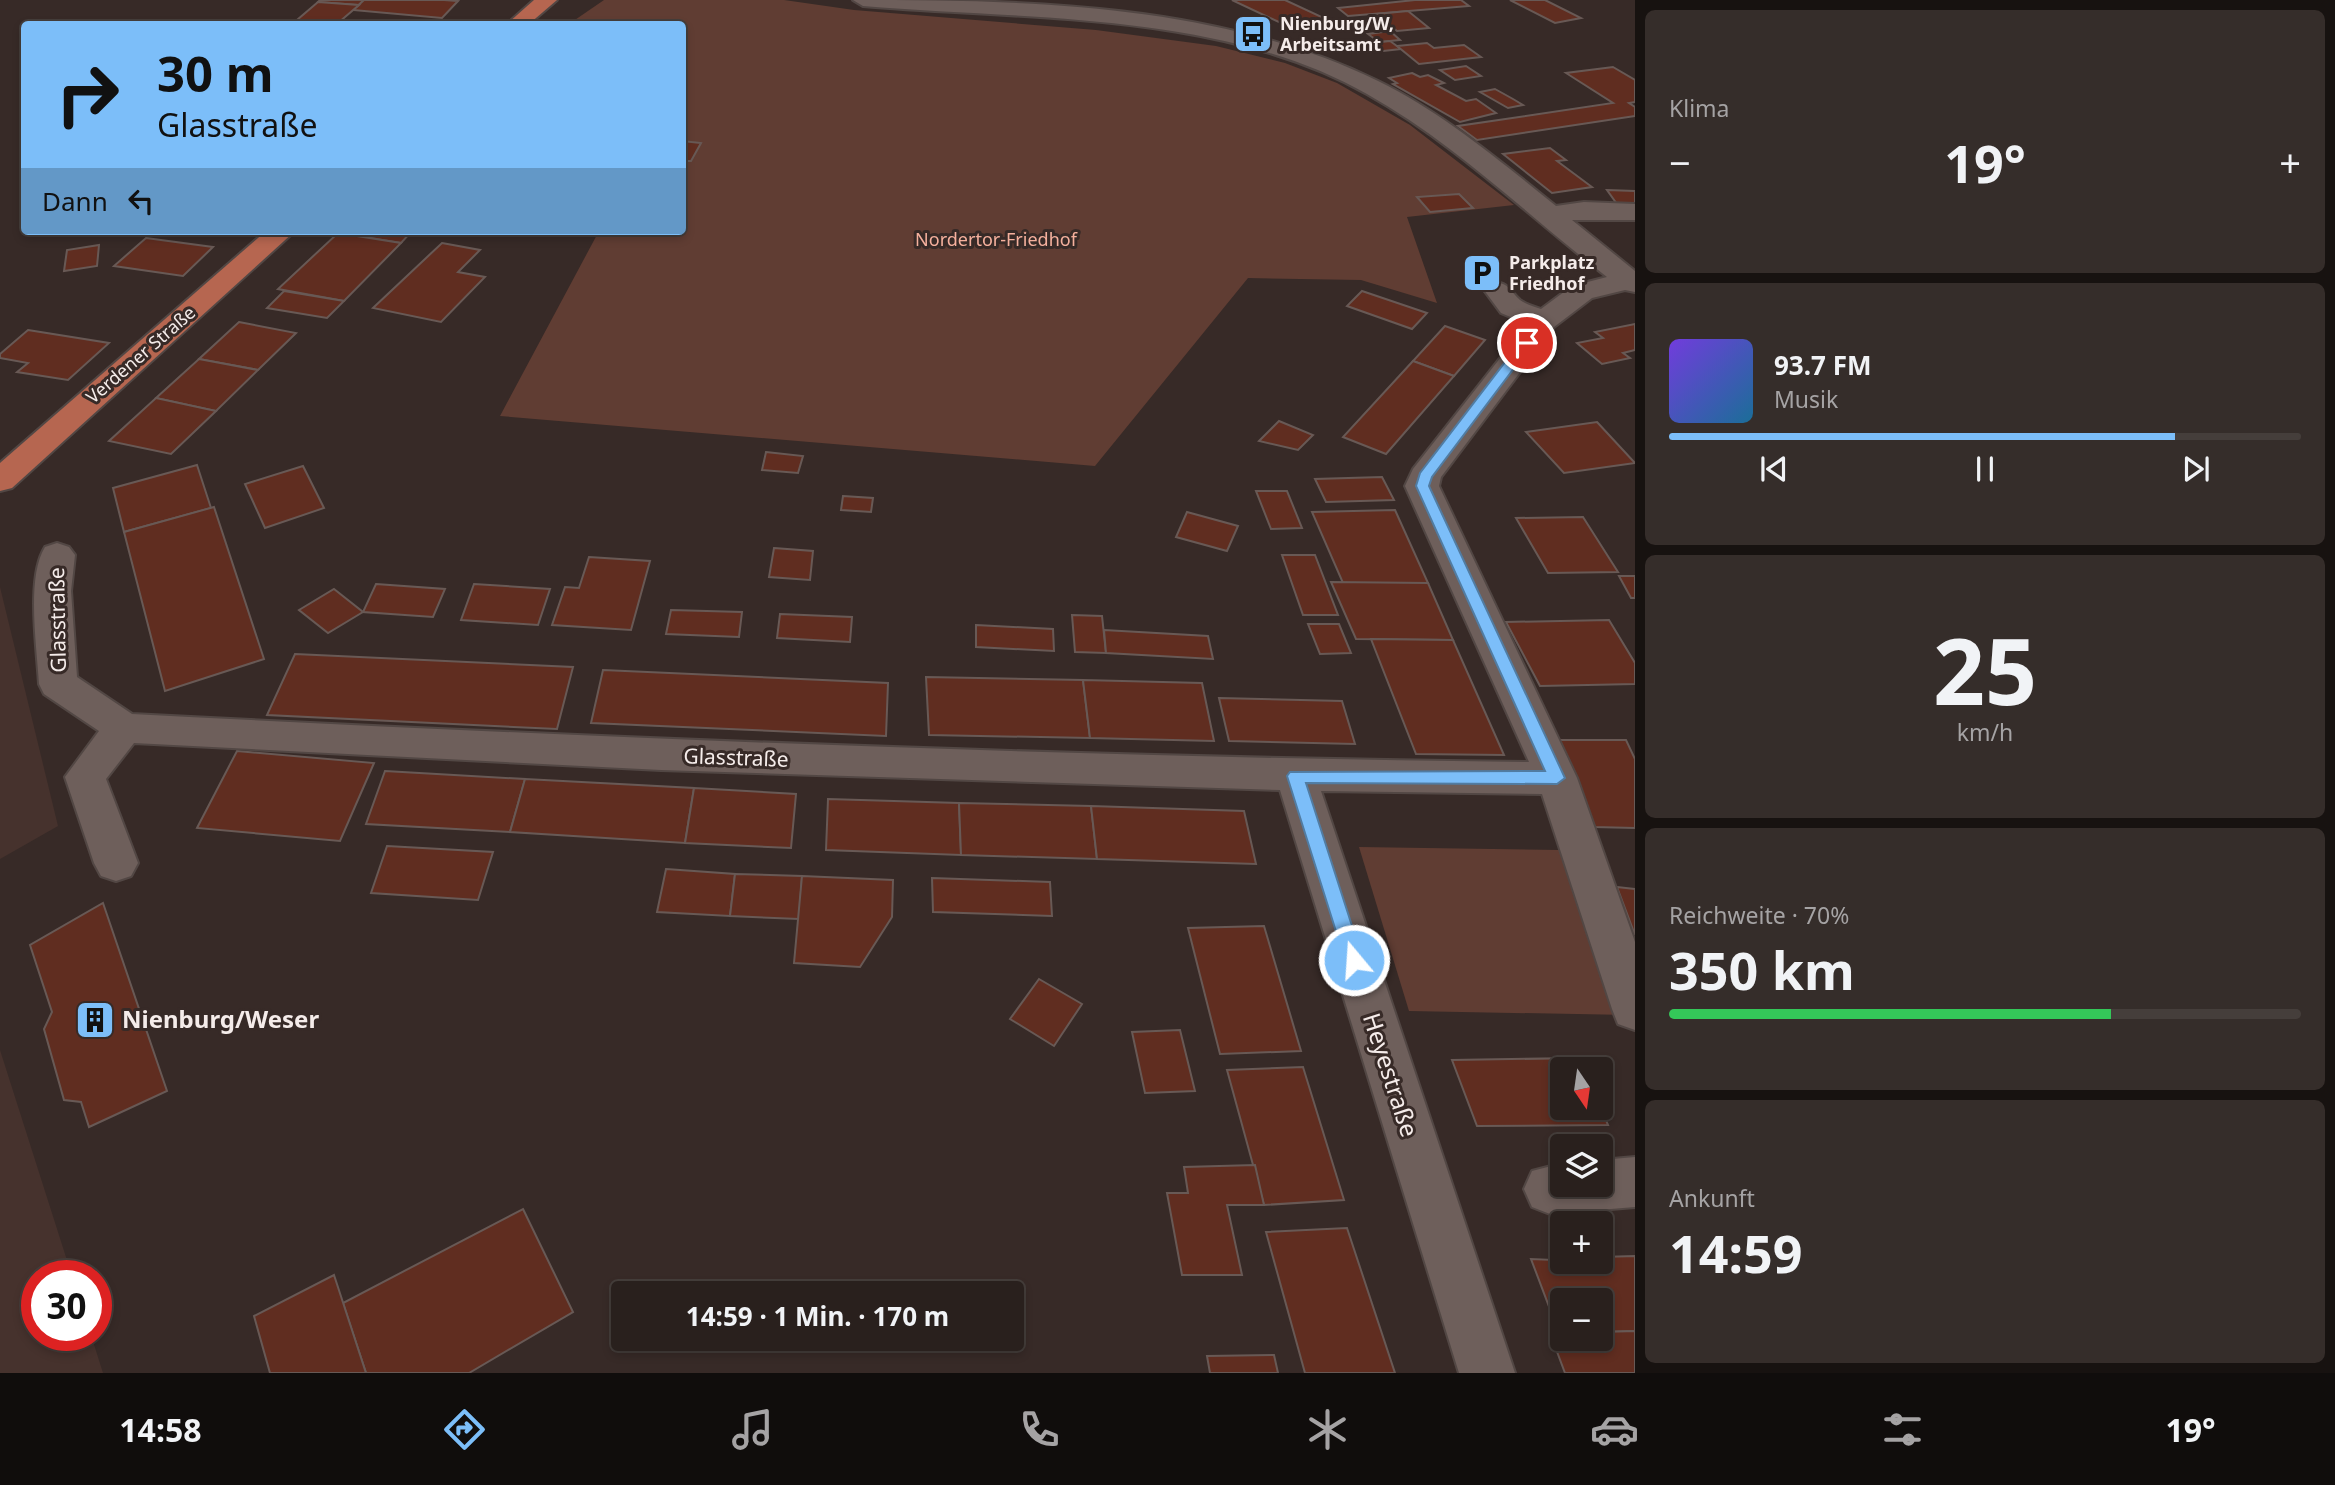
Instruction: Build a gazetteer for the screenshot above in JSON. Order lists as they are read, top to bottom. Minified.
{"streets":{"main road":["Verdener Straße"],"street":["Glasstraße","Heyestraße"]},"crossings":[["Glasstraße","Heyestraße"]],"parks":["Nordertor-Friedhof"],"places":{"bus stop":["Nienburg/W, Arbeitsamt"],"parking":["Parkplatz Friedhof"],"building":["Nienburg/Weser"]},"north":"bottom","page":{"tile":["Klima",["25","km/h"],["Reichweite · 70%","350 km"],["Ankunft","14:59"]],"turn":["30 m","Glasstraße"],"heat":["−","19°","+"],"then":"Dann","song":["93.7 FM","Musik"],"map_buttons":["+","−"],"limit":"30","trip":"14:59 · 1 Min. · 170 m","tabs":["14:58","19°"]}}
